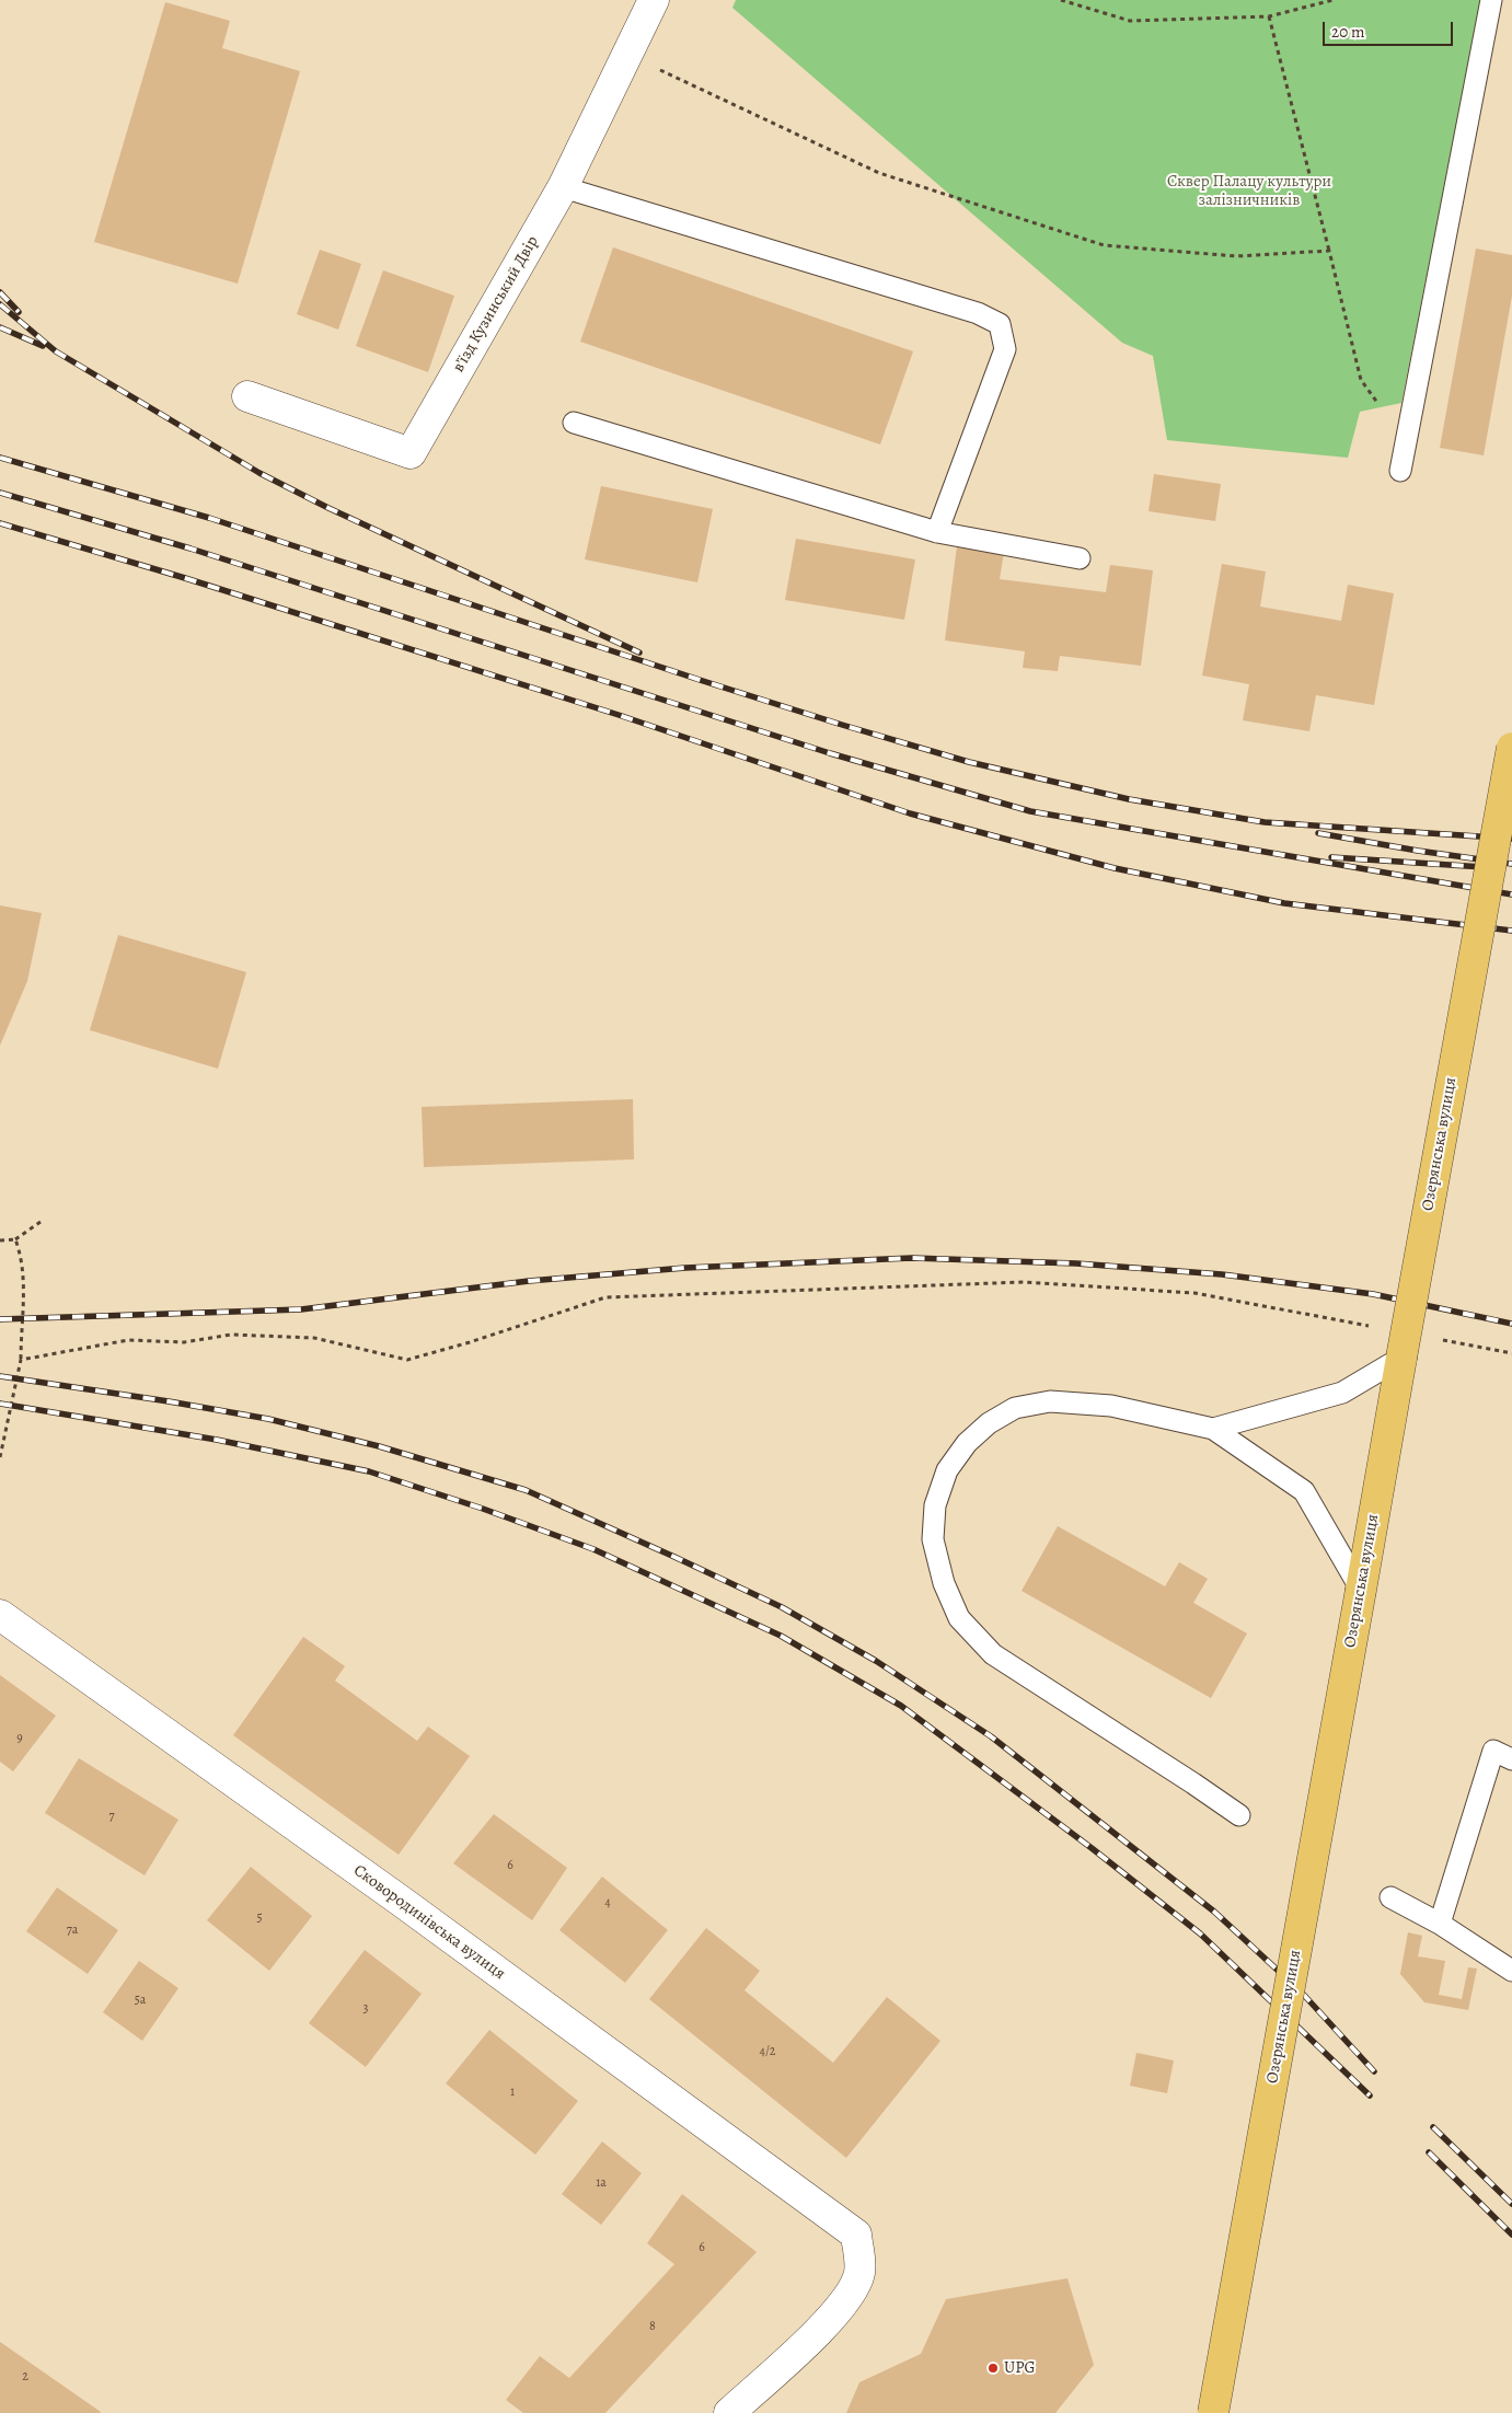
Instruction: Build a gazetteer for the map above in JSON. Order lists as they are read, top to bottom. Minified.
{"streets":{"main road":["Озерянська вулиця"],"street":["в’їзд Кузинський Двір","Сковородинівська вулиця"]},"parks":["Сквер Палацу культури залізничників"],"places":["UPG"],"house_numbers":["9","7","6","4","5","7а","5а","3","4/2","1","1а","6","8","2"],"scale_bar":"20 m"}
